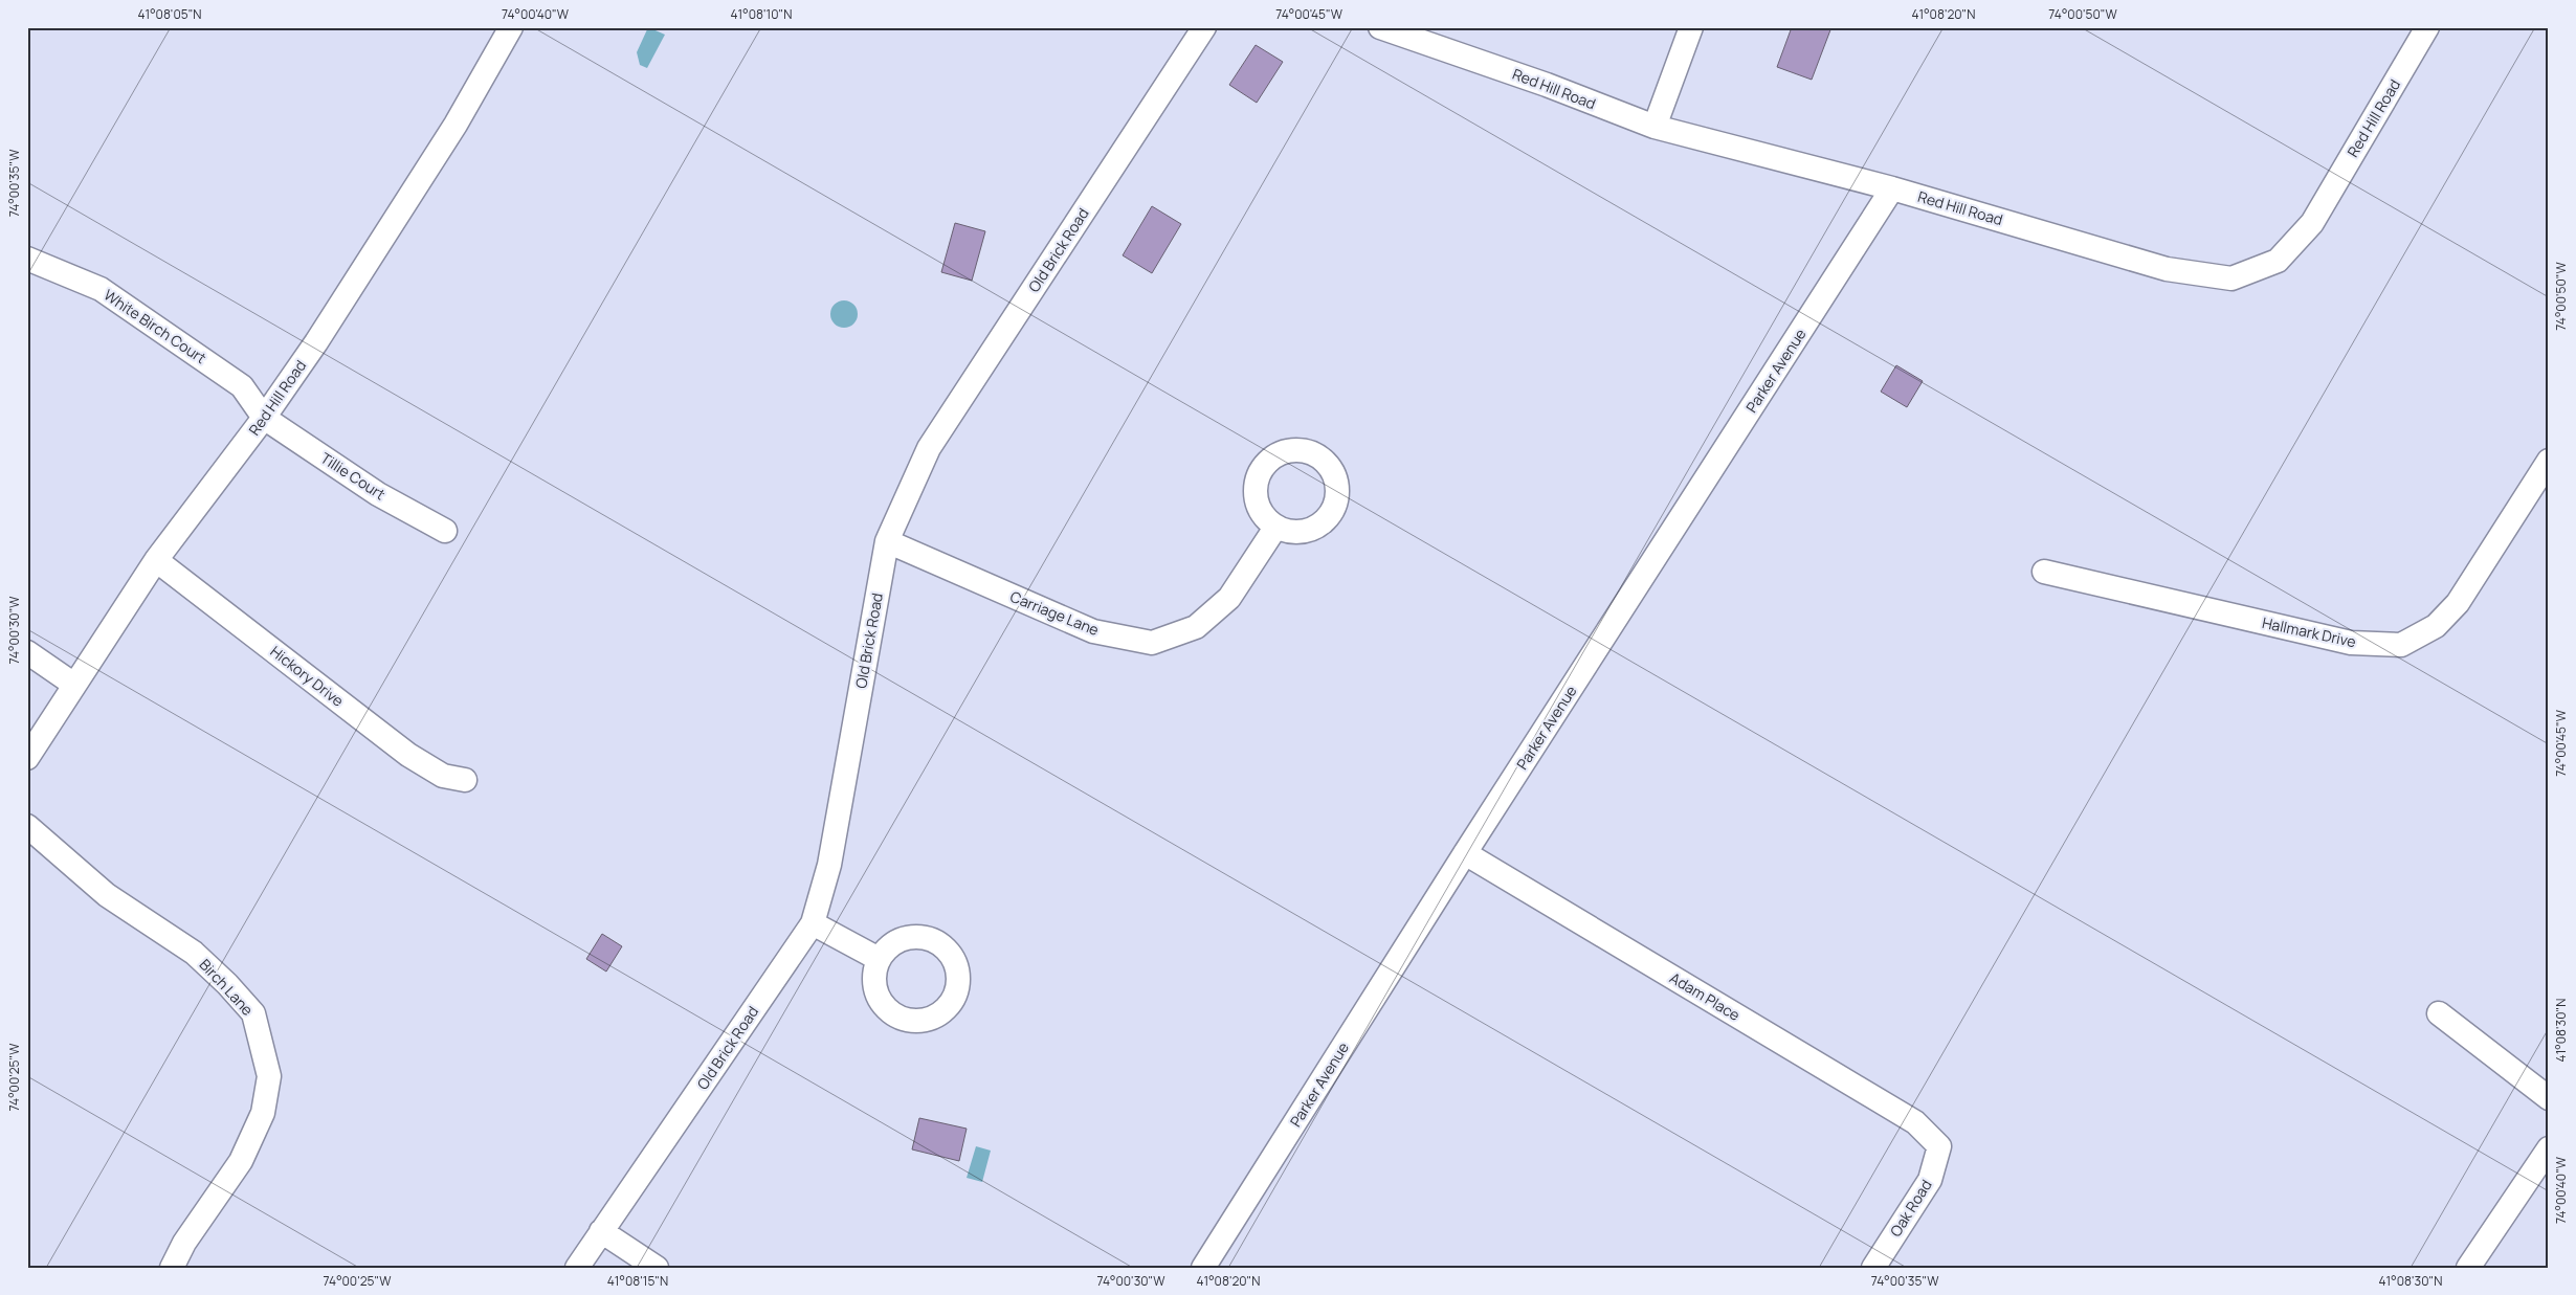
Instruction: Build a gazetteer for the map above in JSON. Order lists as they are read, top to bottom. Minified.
{"streets":{"street":["Red Hill Road","Old Brick Road","White Birch Court","Parker Avenue","Tillie Court","Carriage Lane","Hallmark Drive","Hickory Drive","Birch Lane","Adam Place","Oak Road"]},"crossings":[["Red Hill Road","White Birch Court"],["Red Hill Road","Parker Avenue"],["Red Hill Road","Tillie Court"],["Red Hill Road","Hickory Drive"],["Old Brick Road","Carriage Lane"],["White Birch Court","Tillie Court"],["Parker Avenue","Adam Place"],["Adam Place","Oak Road"]],"coordinates":["41°08'05\"N","74°00'40\"W","41°08'10\"N","74°00'45\"W","41°08'20\"N","74°00'50\"W","74°00'35\"W","74°00'30\"W","41°08'30\"N","74°00'25\"W","41°08'15\"N"]}
